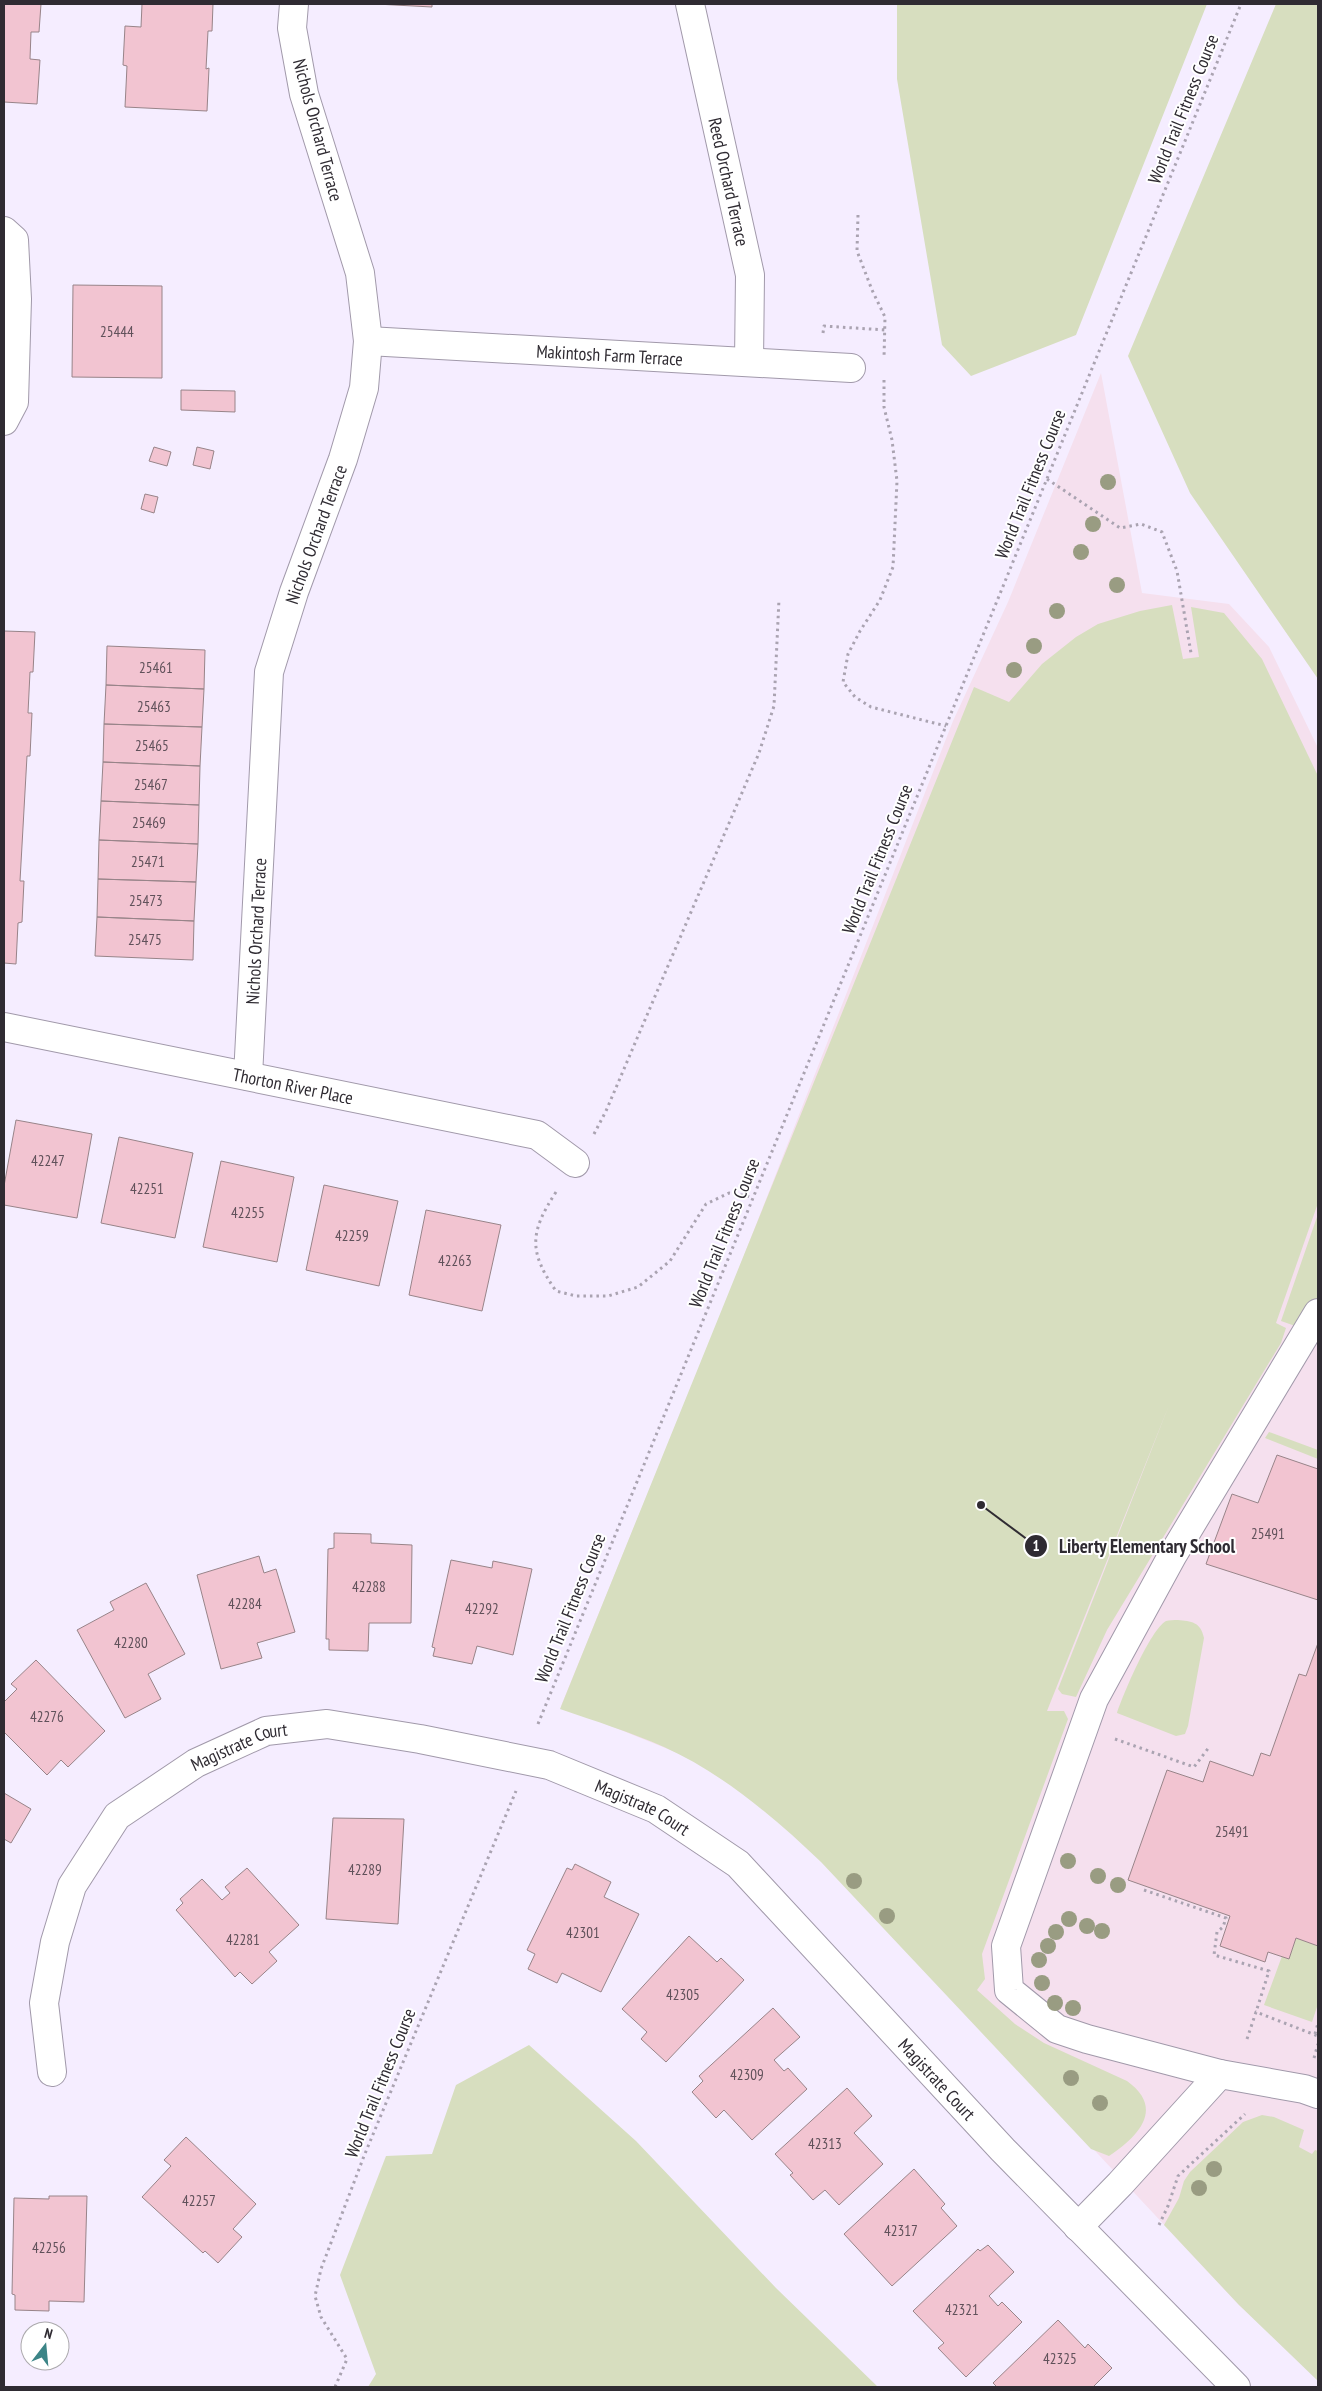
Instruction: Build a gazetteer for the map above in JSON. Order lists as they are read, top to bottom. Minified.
{"streets":{"street":["Nichols Orchard Terrace","Reed Orchard Terrace","Makintosh Farm Terrace","Thorton River Place","Magistrate Court"],"path":["World Trail Fitness Course"]},"crossings":[["Nichols Orchard Terrace","Makintosh Farm Terrace"],["Nichols Orchard Terrace","Thorton River Place"],["Reed Orchard Terrace","Makintosh Farm Terrace"]],"places":["Liberty Elementary School"],"house_numbers":["25444","25461","25463","25465","25467","25469","25471","25473","25475","42247","42251","42255","42259","42263","25491","42288","42284","42292","42280","42276","25491","42289","42301","42281","42305","42309","42313","42257","42317","42256","42321","42325"],"north":"top"}
